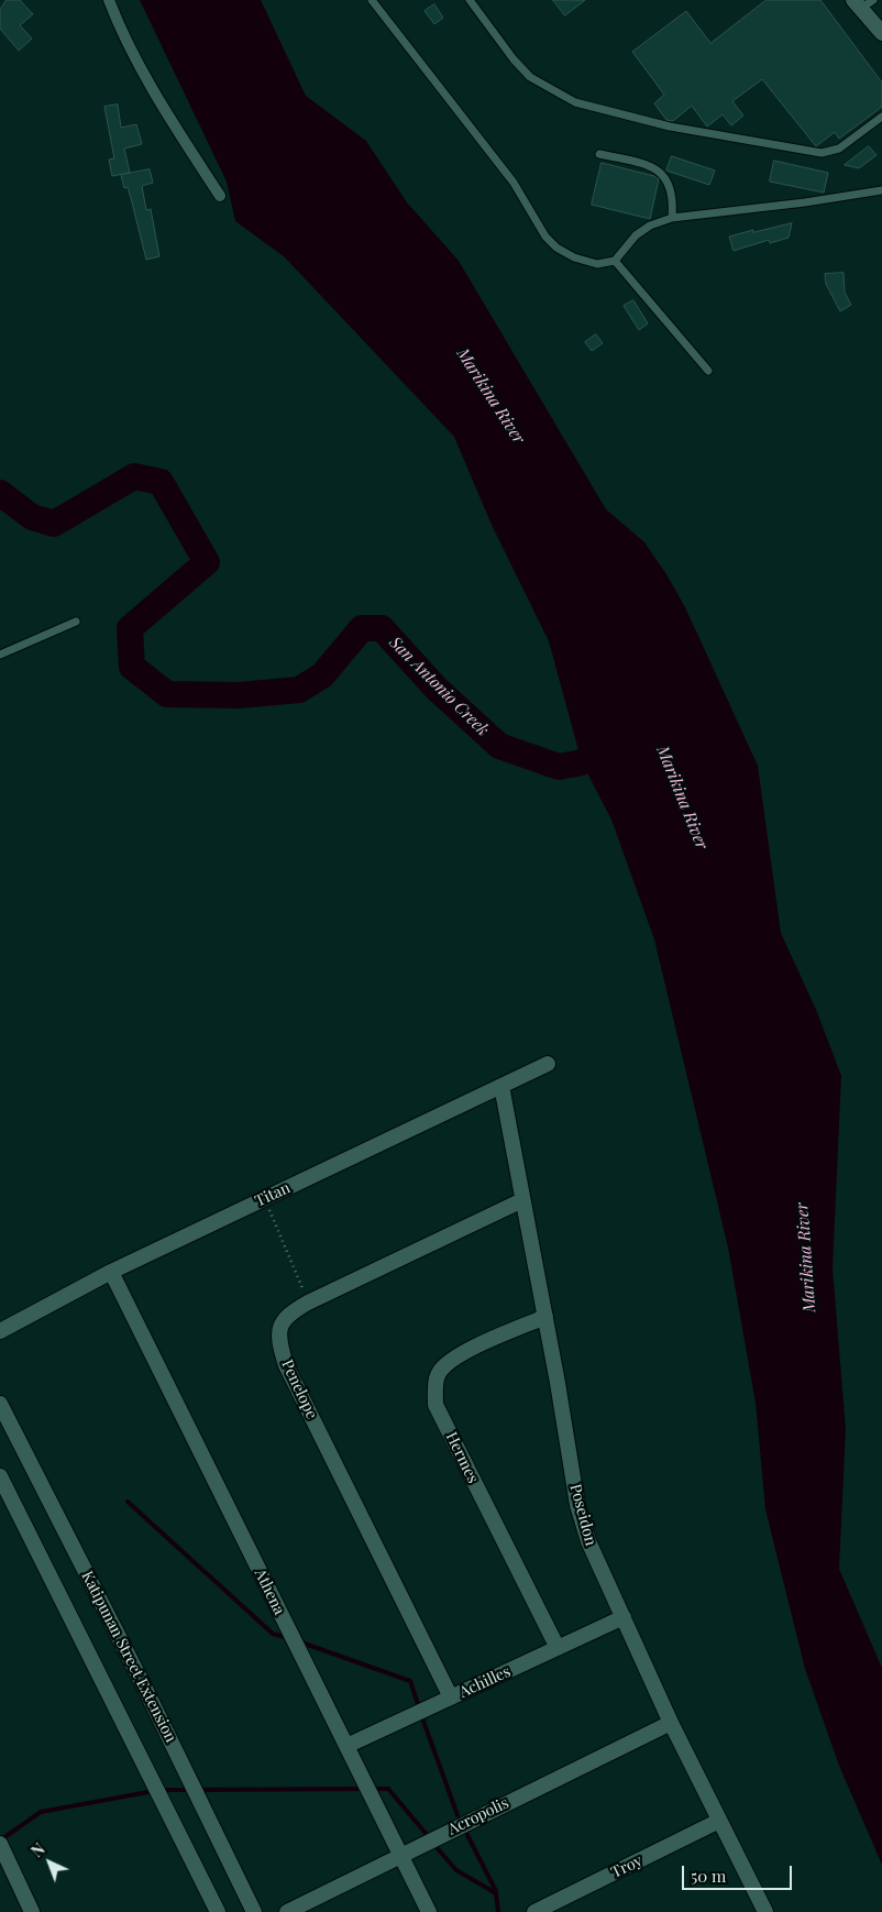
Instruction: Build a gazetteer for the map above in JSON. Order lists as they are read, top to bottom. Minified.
{"streets":{"street":["Titan","Penelope","Hermes","Poseidon","Athena","Katipunan Street Extension","Achilles","Acropolis","Troy"]},"crossings":[["Titan","Poseidon"],["Titan","Athena"],["Penelope","Poseidon"],["Penelope","Achilles"],["Hermes","Poseidon"],["Hermes","Achilles"],["Poseidon","Achilles"],["Poseidon","Acropolis"],["Poseidon","Troy"],["Athena","Achilles"],["Athena","Acropolis"]],"water":["Marikina River","San Antonio Creek"],"scale_bar":"50 m","north":"top left"}
